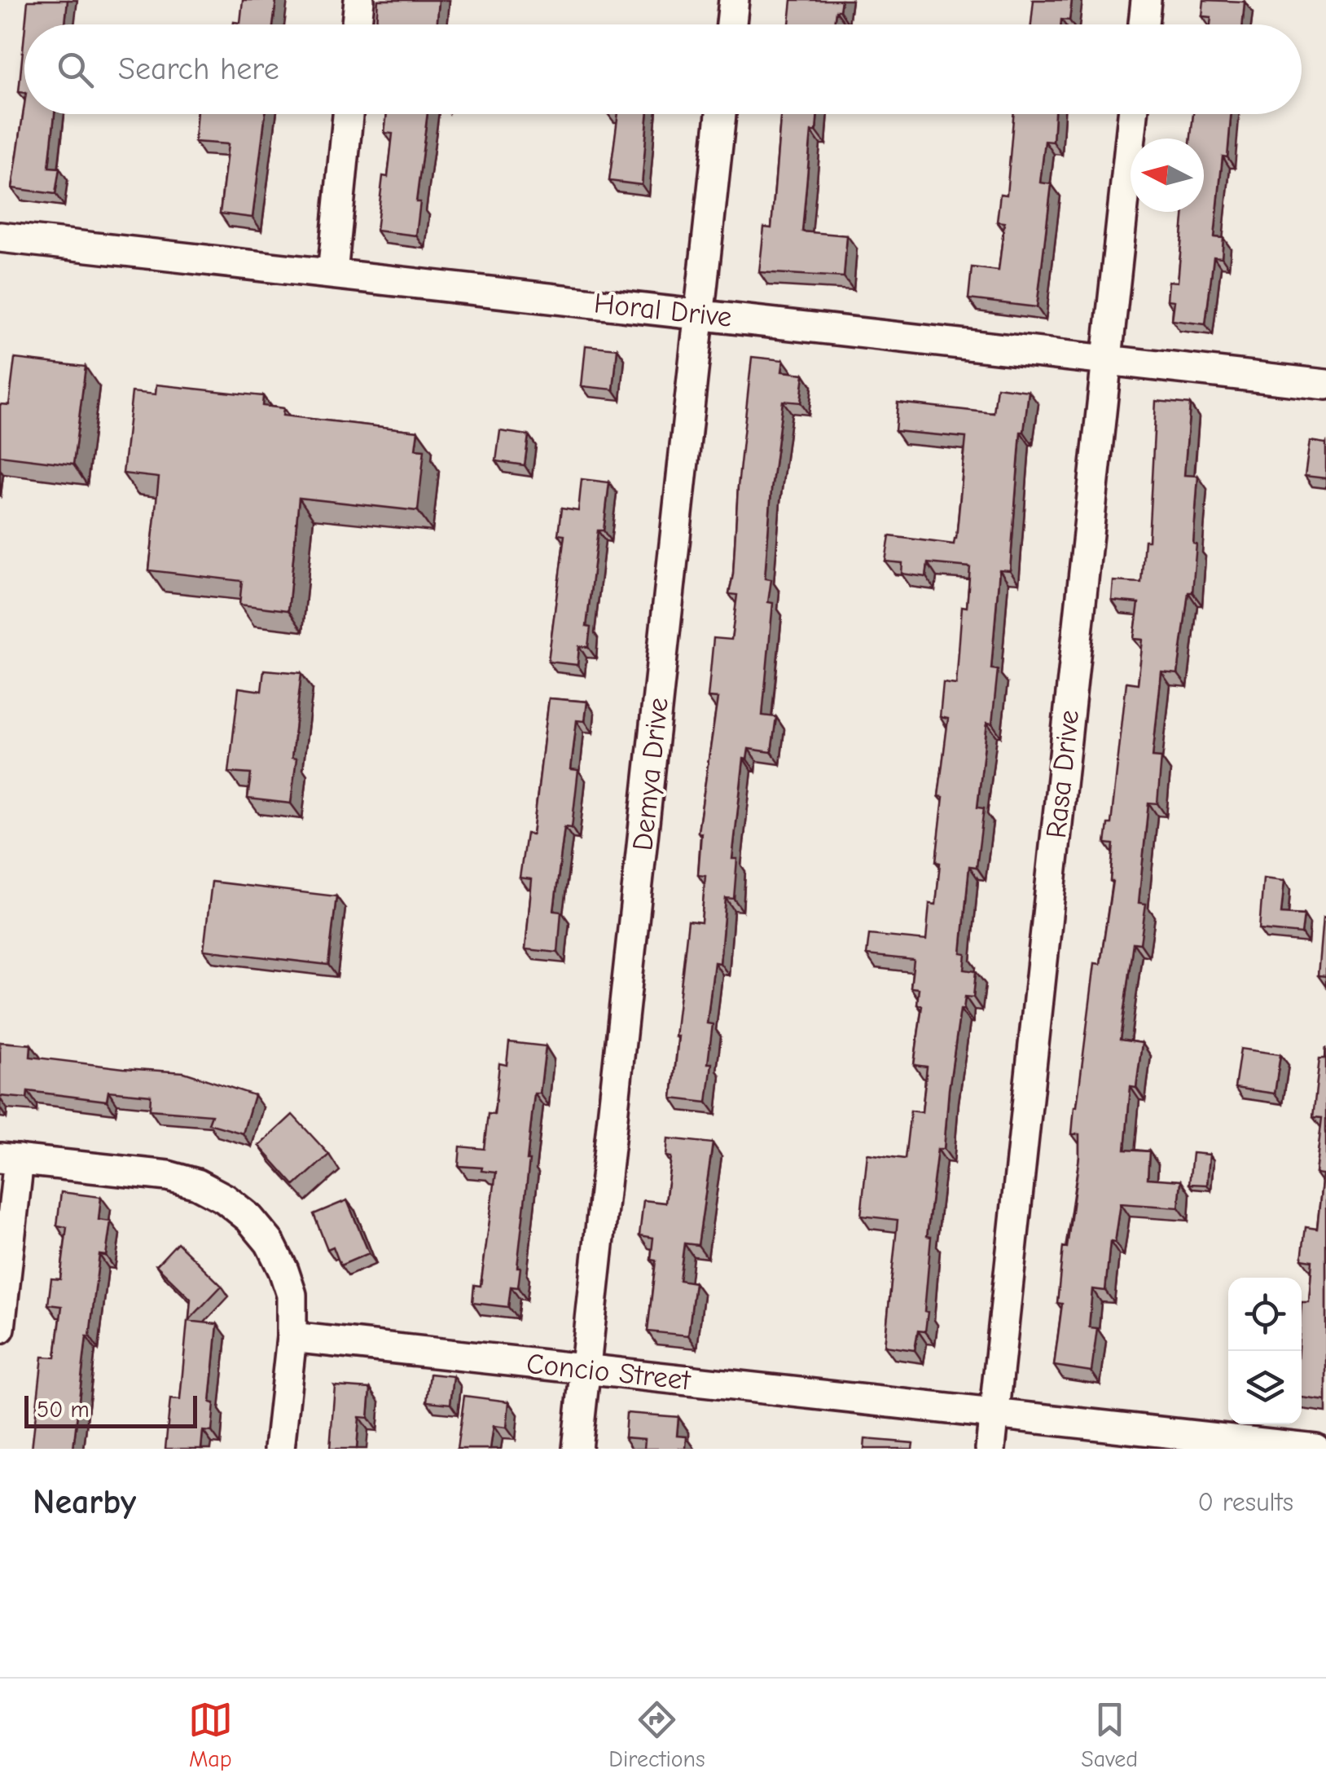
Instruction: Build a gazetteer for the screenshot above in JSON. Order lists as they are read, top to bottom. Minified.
{"streets":{"street":["Horal Drive","Demya Drive","Rasa Drive","Concio Street"]},"crossings":[["Horal Drive","Demya Drive"],["Horal Drive","Rasa Drive"],["Demya Drive","Concio Street"],["Rasa Drive","Concio Street"]],"scale_bar":"50 m","north":"left","page":{"search":"Search here","scale":"50 m","heading":["Nearby","0 results"],"nav":["Map","Directions","Saved"]}}
